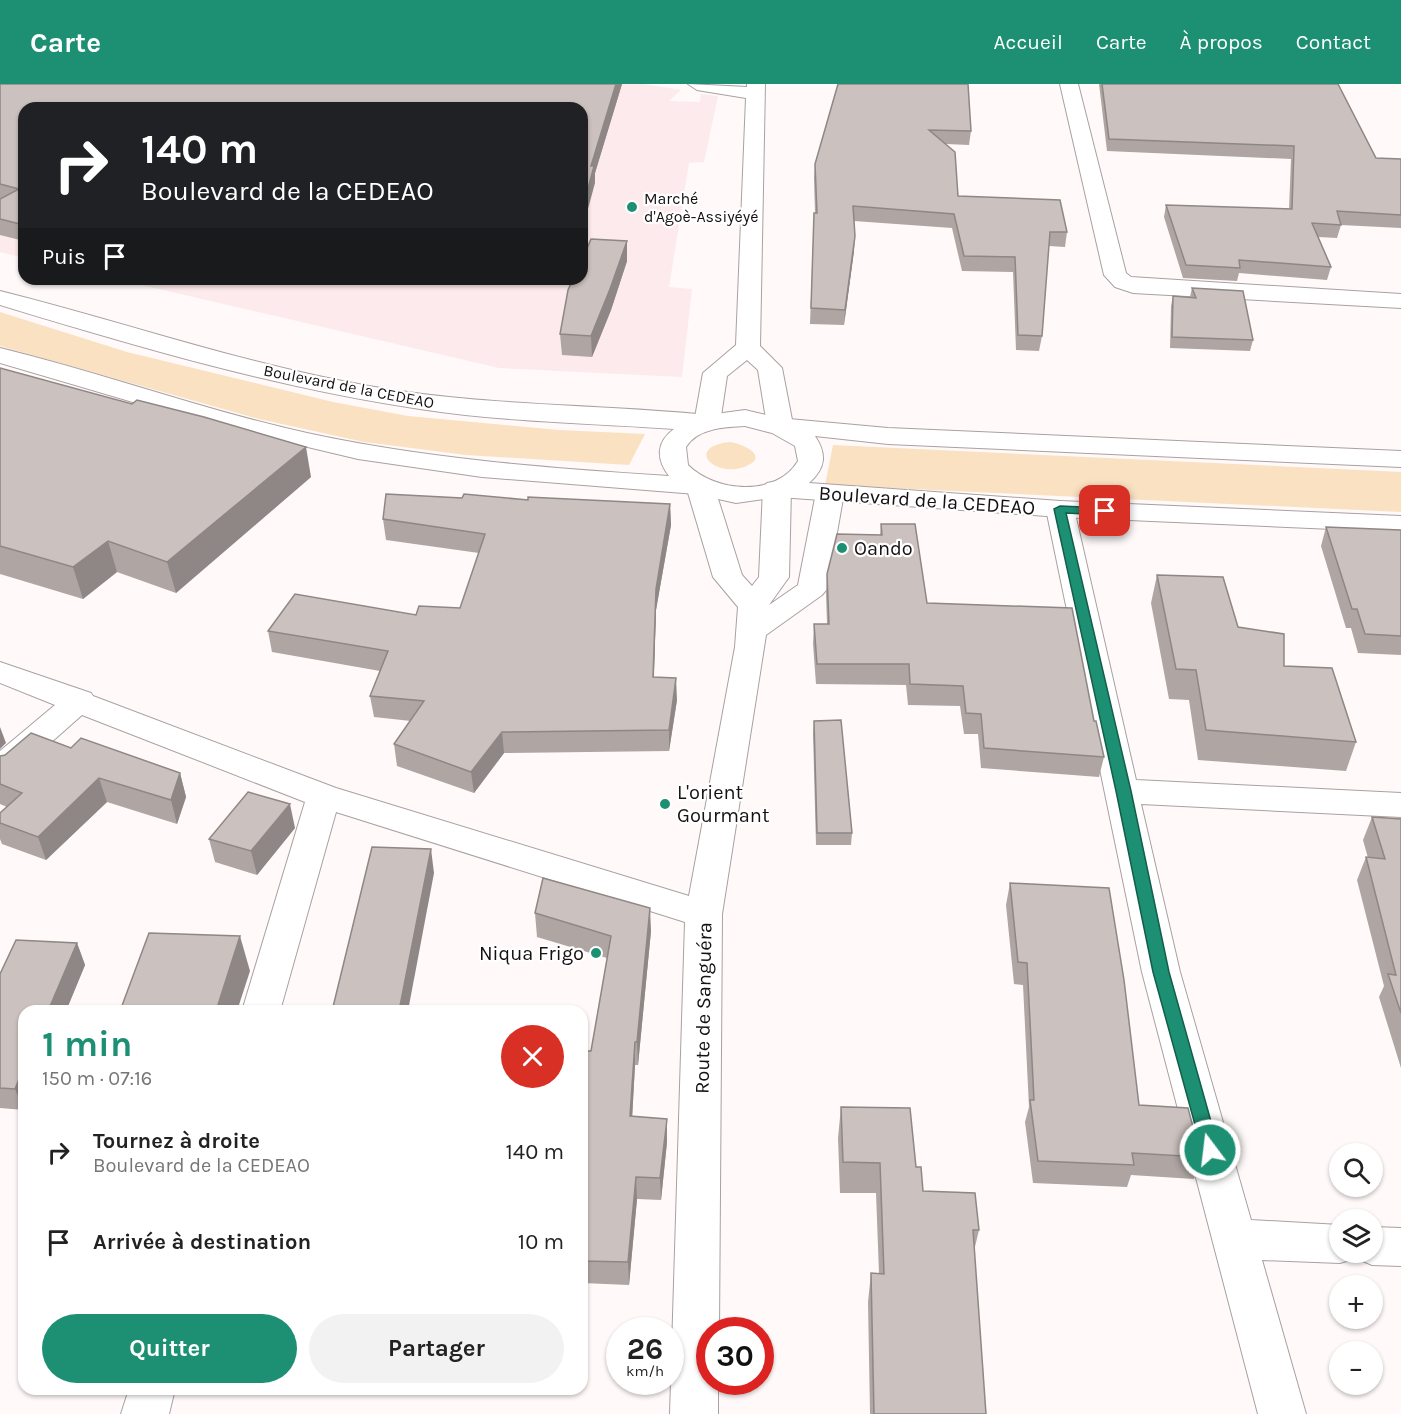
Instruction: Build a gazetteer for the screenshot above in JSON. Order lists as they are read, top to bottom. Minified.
{"streets":{"street":["Boulevard de la CEDEAO","Route de Sanguéra"]},"crossings":[["Boulevard de la CEDEAO","Route de Sanguéra"]],"places":["Marché d'Agoè-Assiyéyé","Oando","L'orient Gourmant","Niqua Frigo"],"page":{"header":"Carte","nav":["Accueil","Carte","À propos","Contact"],"turn":["140 m","Boulevard de la CEDEAO"],"then":"Puis","heading":["1 min","150 m · 07:16"],"list":[{"name":"Tournez à droite","note":"Boulevard de la CEDEAO","value":"140 m"},{"name":"Arrivée à destination","value":"10 m"}],"map_buttons":["+","−"],"buttons":["Quitter","Partager"],"speed":"26 km/h","limit":"30"}}
